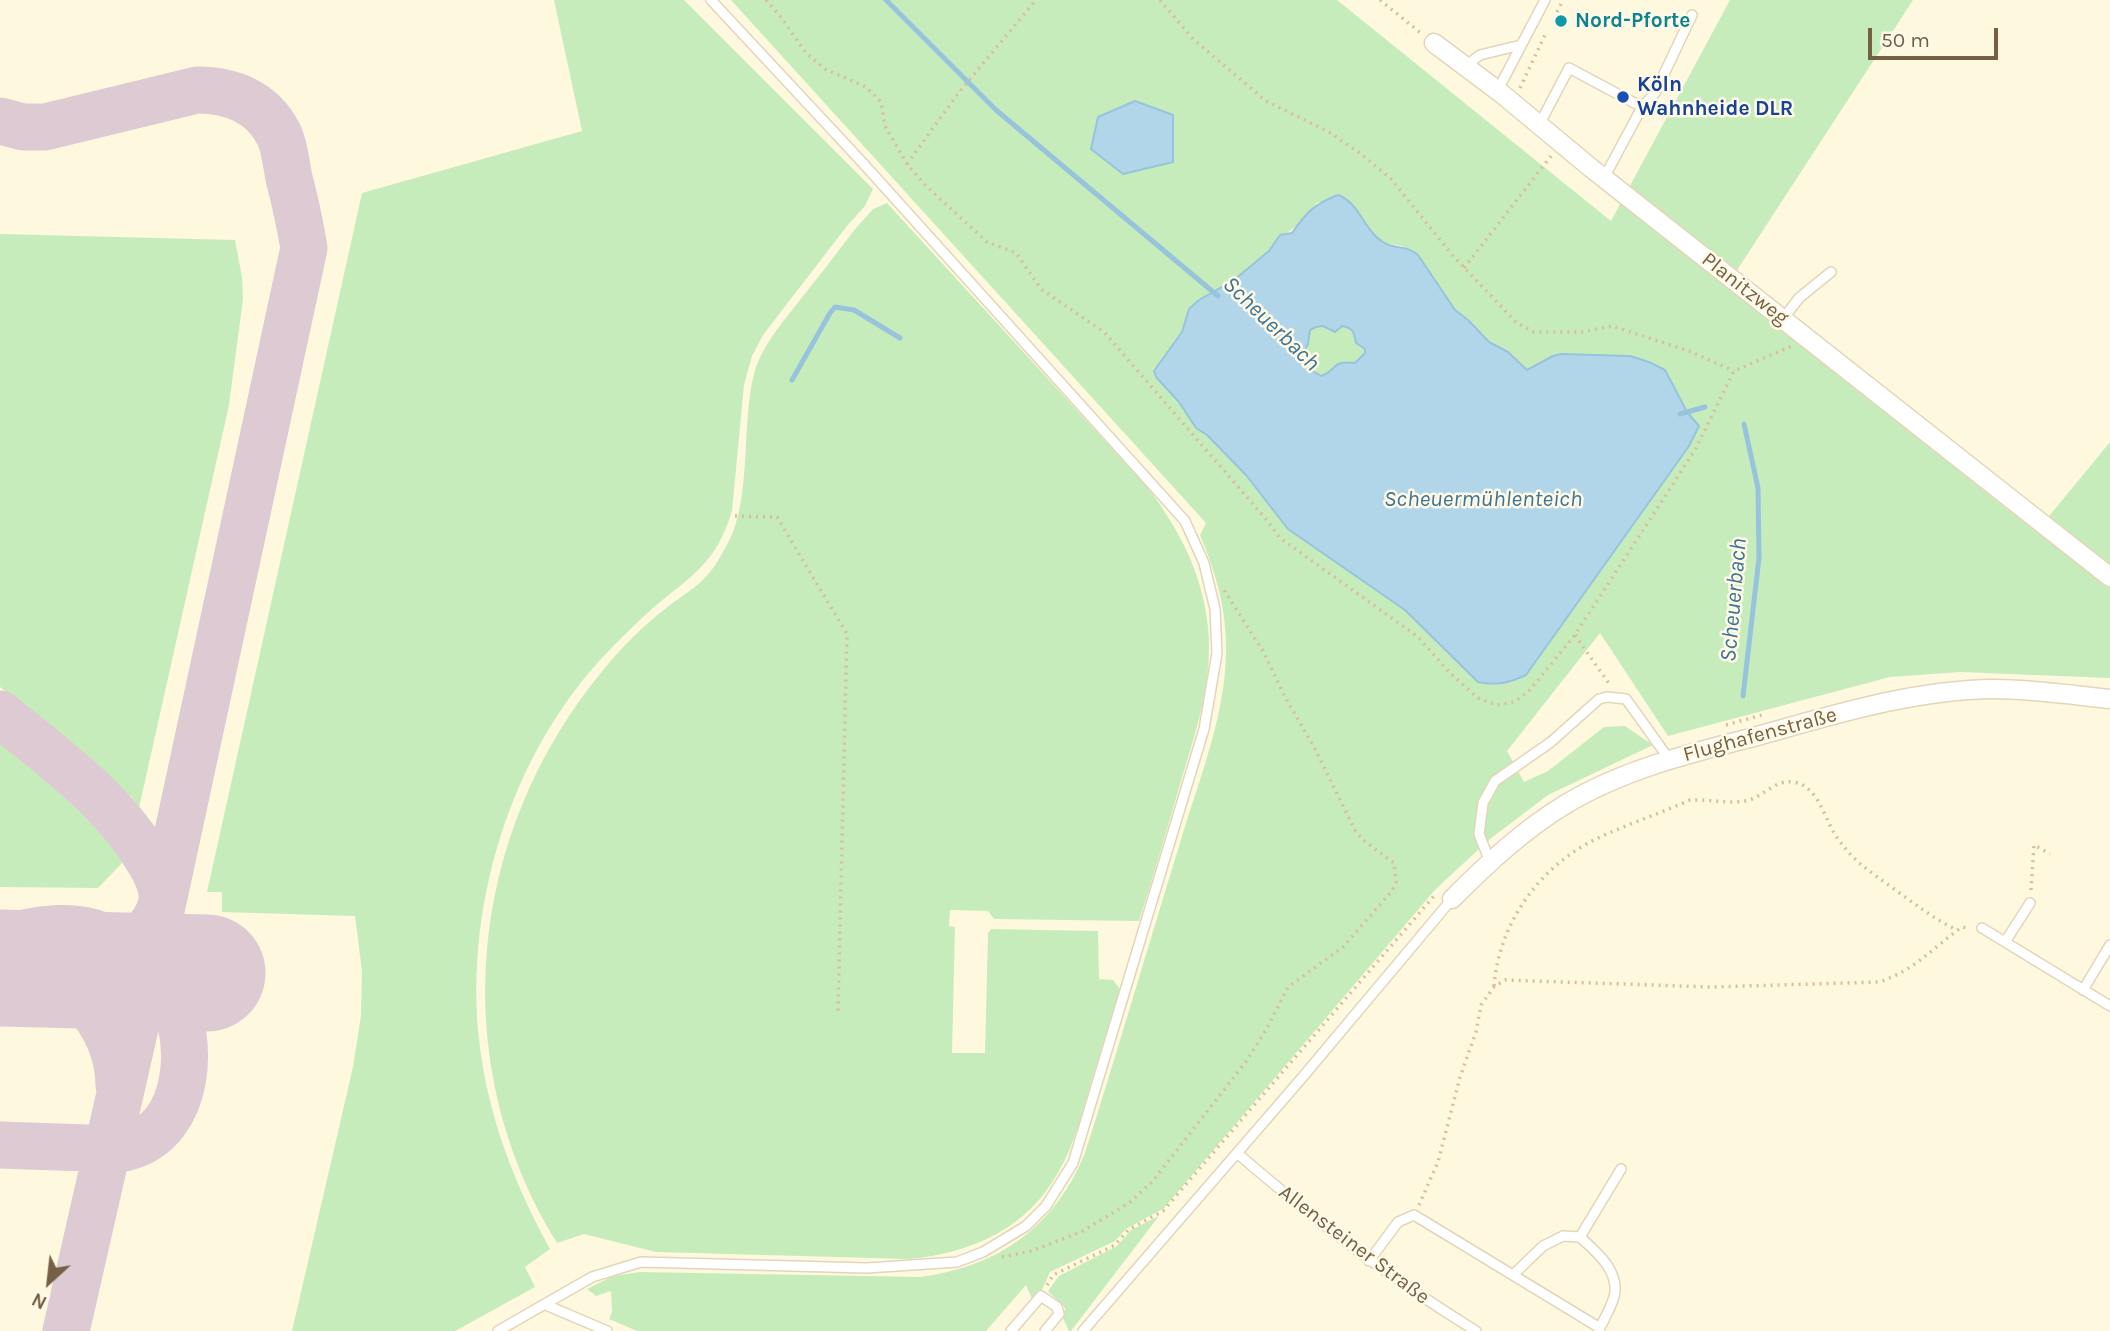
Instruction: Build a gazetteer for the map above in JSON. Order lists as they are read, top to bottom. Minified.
{"streets":{"street":["Planitzweg","Flughafenstraße"],"lane":["Allensteiner Straße"]},"water":["Scheuerbach","Scheuermühlenteich"],"places":["Nord-Pforte","Köln Wahnheide DLR"],"scale_bar":"50 m","north":"bottom left"}
